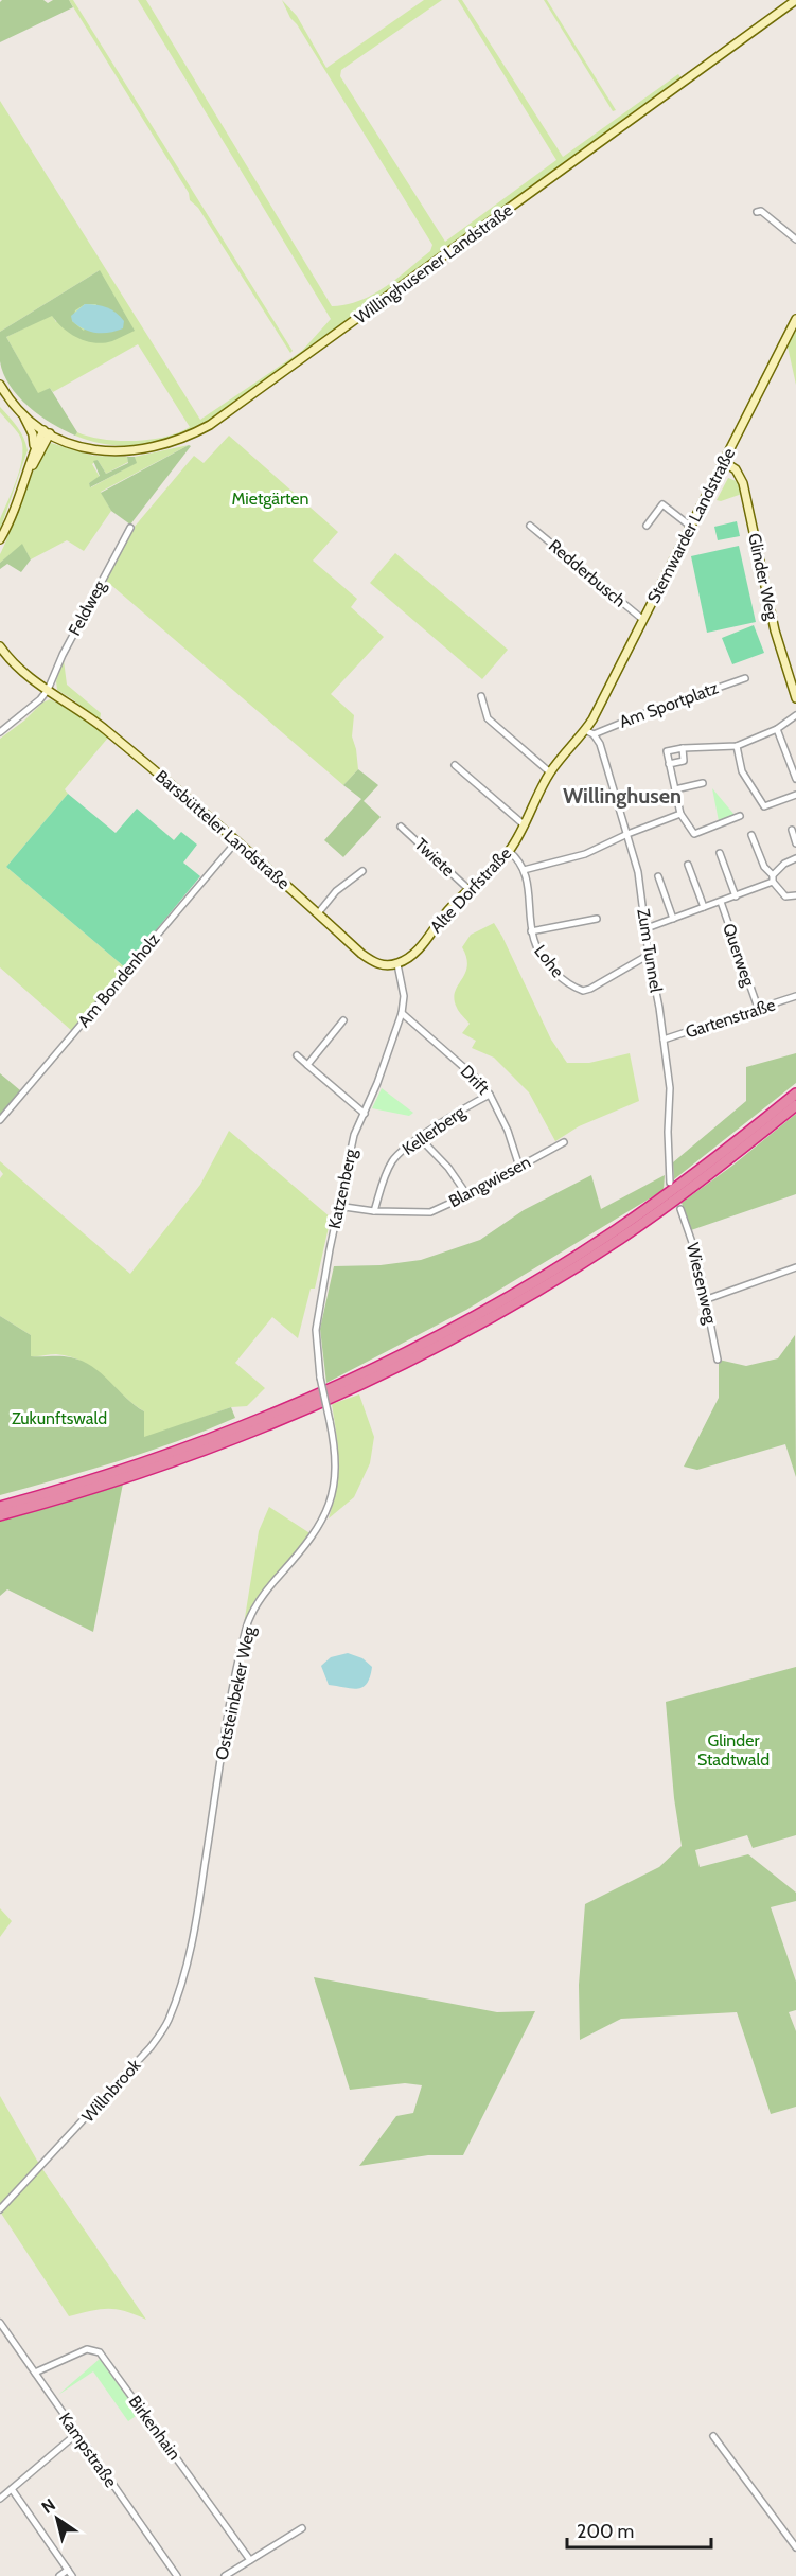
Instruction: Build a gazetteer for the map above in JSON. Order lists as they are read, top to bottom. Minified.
{"streets":{"street":["Willinghusener Landstraße","Stemwarder Landstraße","Redderbusch","Glinder Weg","Feldweg","Am Sportplatz","Barsbütteler Landstraße","Twiete","Alte Dorfstraße","Zum Tunnel","Querweg","Lohe","Am Bondenholz","Gartenstraße","Drift","Kellerberg","Blangwiesen","Katzenberg","Wiesenweg","Oststeinbeker Weg","Willnbrook","Birkenhain","Kampstraße"]},"crossings":[["Stemwarder Landstraße","Redderbusch"],["Stemwarder Landstraße","Glinder Weg"],["Stemwarder Landstraße","Alte Dorfstraße"],["Feldweg","Barsbütteler Landstraße"],["Am Sportplatz","Zum Tunnel"],["Barsbütteler Landstraße","Alte Dorfstraße"],["Barsbütteler Landstraße","Am Bondenholz"],["Barsbütteler Landstraße","Katzenberg"],["Twiete","Alte Dorfstraße"],["Alte Dorfstraße","Lohe"],["Alte Dorfstraße","Katzenberg"],["Zum Tunnel","Lohe"],["Zum Tunnel","Gartenstraße"],["Querweg","Gartenstraße"],["Drift","Kellerberg"],["Drift","Blangwiesen"],["Drift","Katzenberg"],["Kellerberg","Blangwiesen"],["Blangwiesen","Katzenberg"],["Katzenberg","Oststeinbeker Weg"],["Oststeinbeker Weg","Willnbrook"],["Birkenhain","Kampstraße"]],"districts":["Willinghusen"],"parks":["Mietgärten","Zukunftswald","Glinder Stadtwald"],"scale_bar":"200 m","north":"top left"}
